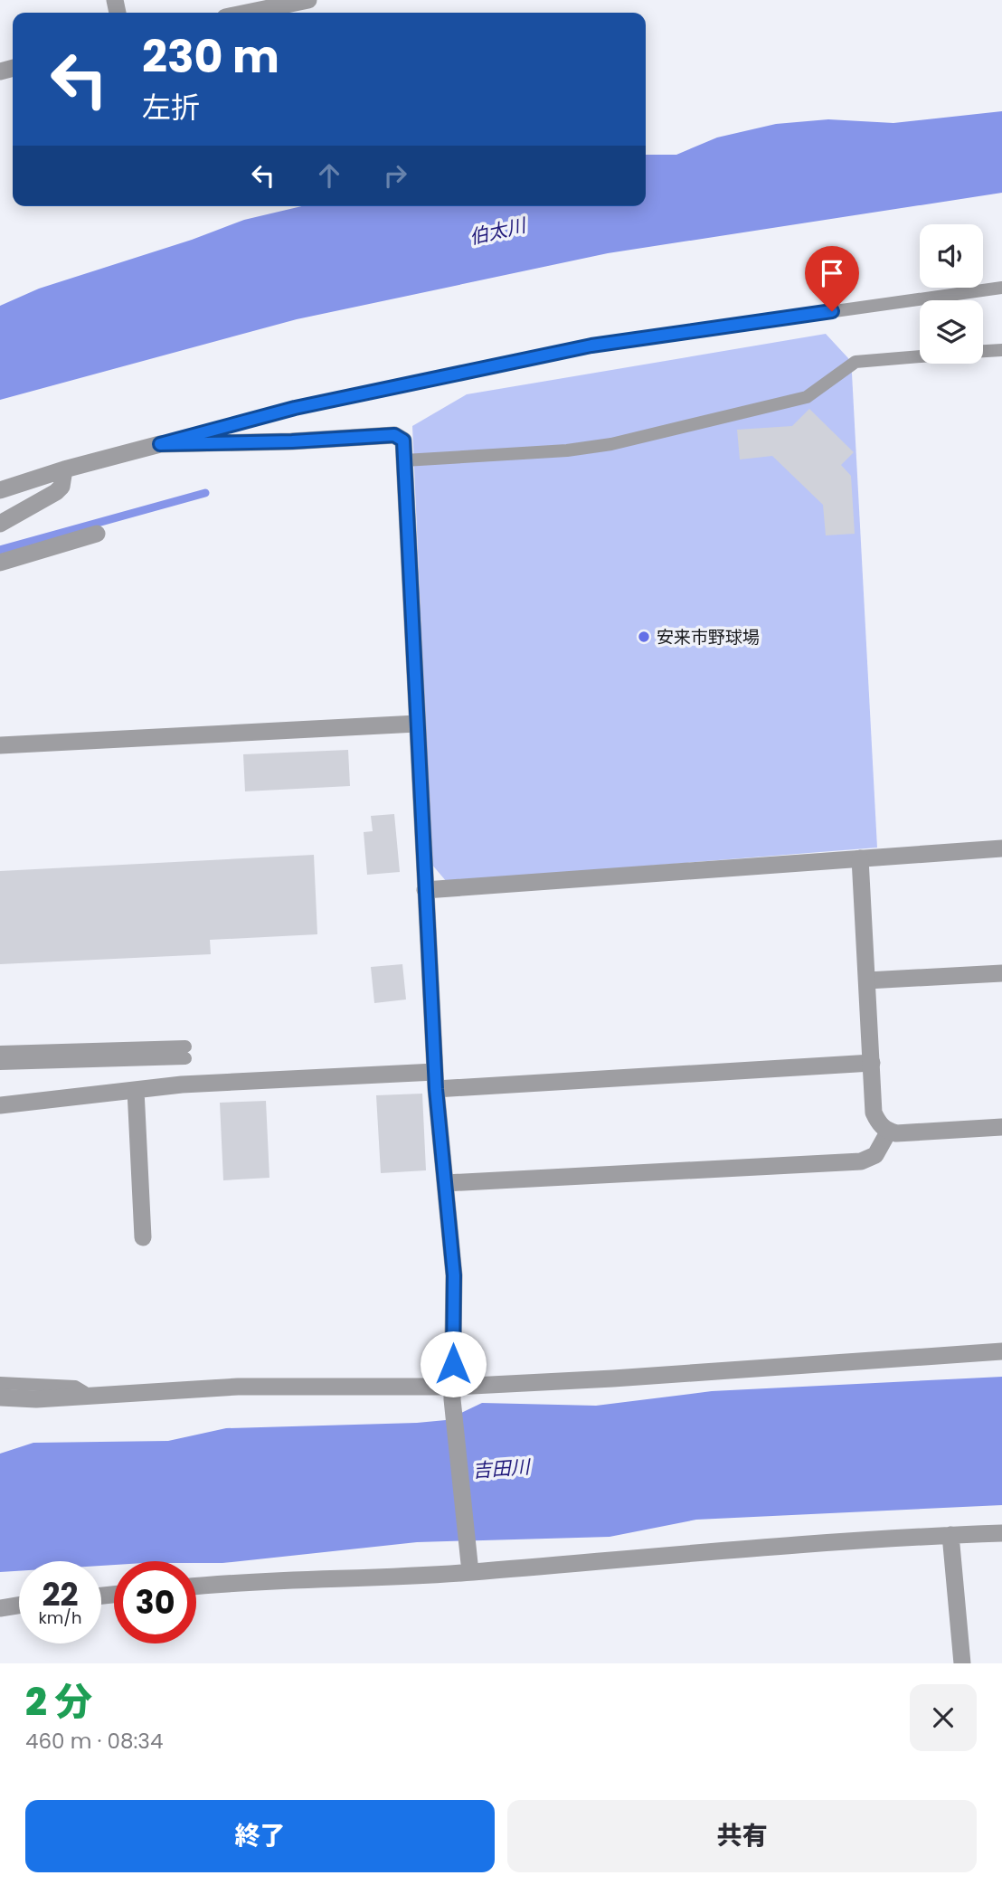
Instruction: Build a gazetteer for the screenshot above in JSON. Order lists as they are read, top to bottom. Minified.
{"water":["伯太川","吉田川"],"places":["安来市野球場"],"page":{"turn":["230 m","左折"],"speed":"22 km/h","limit":"30","heading":["2 分","460 m · 08:34"],"buttons":["終了","共有"]}}
